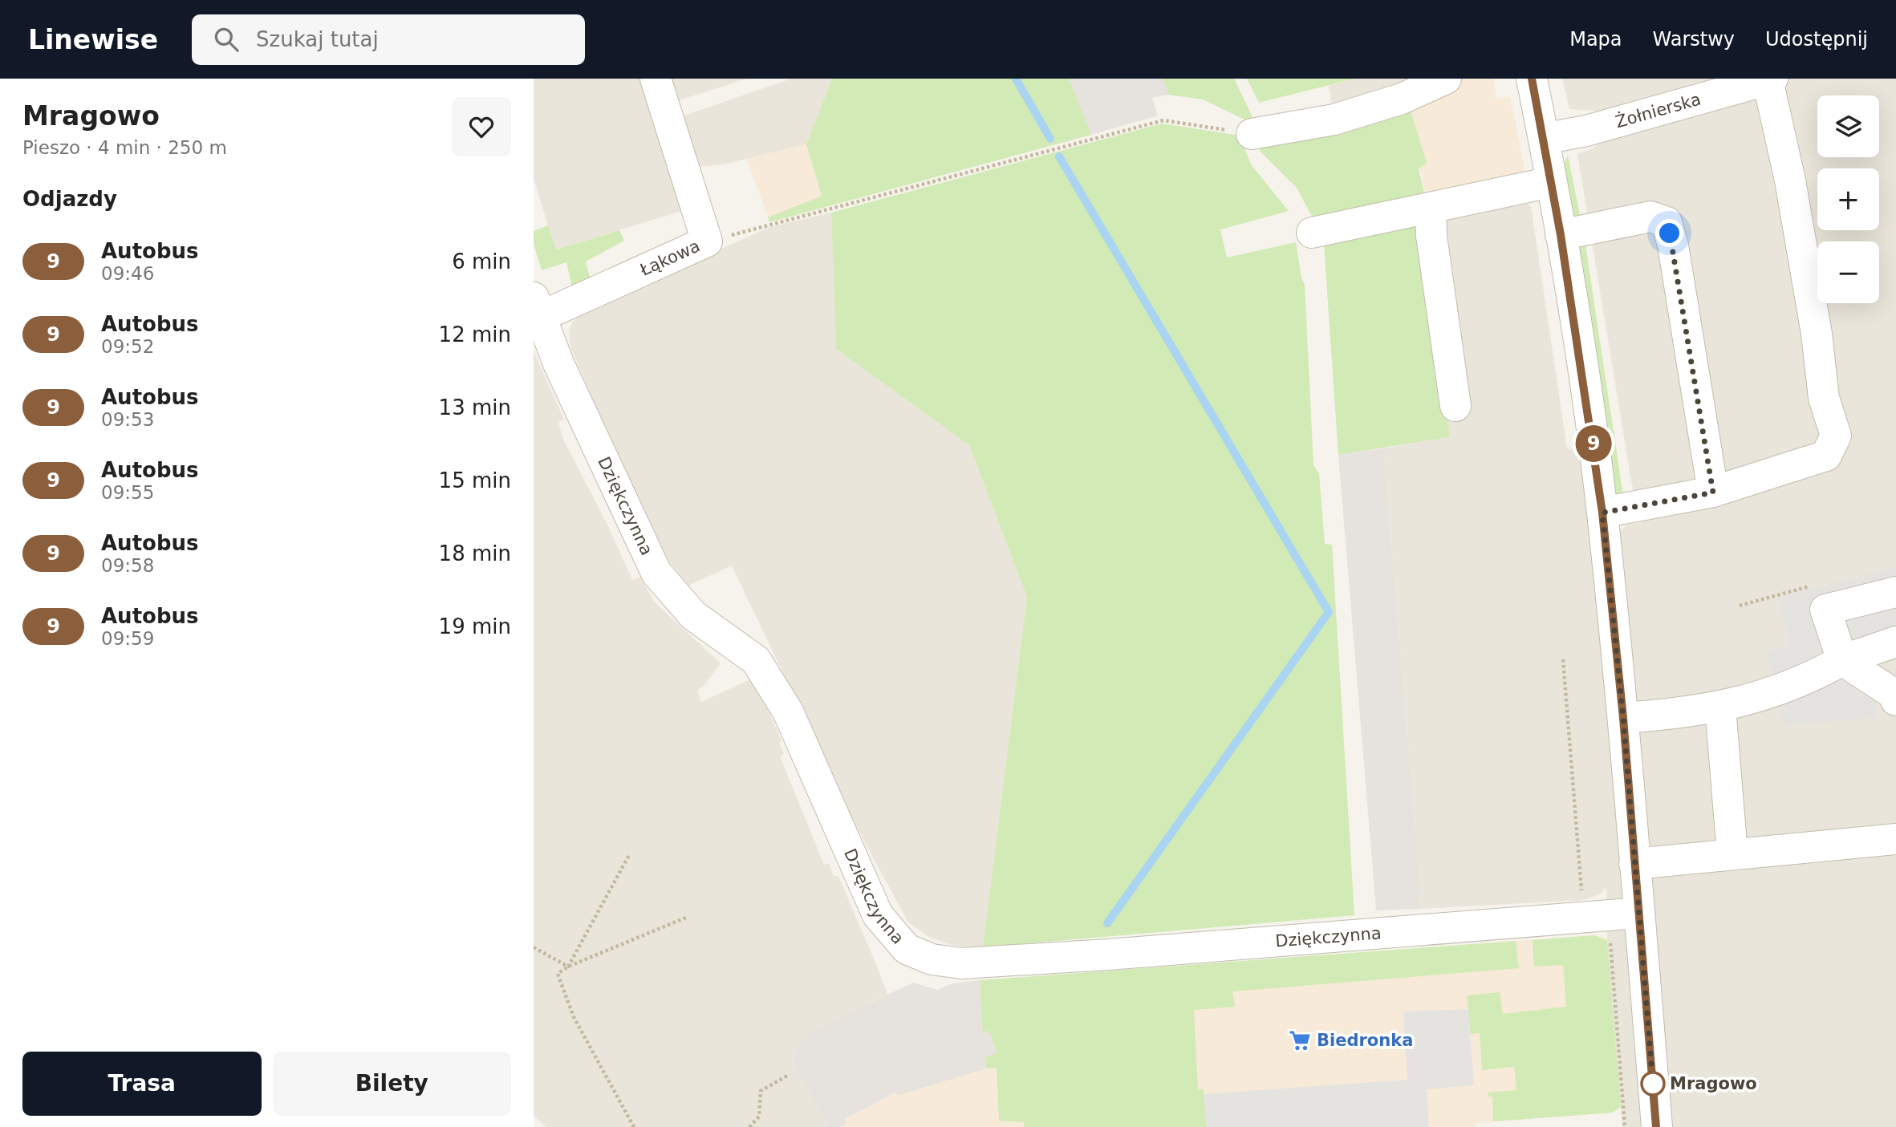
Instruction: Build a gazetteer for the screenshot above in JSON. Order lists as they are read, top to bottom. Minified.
{"streets":{"street":["Żołnierska","Łąkowa","Dziękczynna"]},"crossings":[["Łąkowa","Dziękczynna"]],"places":{"supermarket":["Biedronka"],"other":["Mragowo"]},"lines":["bus line 9"],"page":{"header":"Linewise","search":"Szukaj tutaj","nav":["Mapa","Warstwy","Udostępnij"],"heading":[["Mragowo","Pieszo · 4 min · 250 m"],"Odjazdy"],"on_map":"9","map_buttons":["+","−"],"list":[{"mark":"9","name":"Autobus","note":"09:46","value":"6 min"},{"mark":"9","name":"Autobus","note":"09:52","value":"12 min"},{"mark":"9","name":"Autobus","note":"09:53","value":"13 min"},{"mark":"9","name":"Autobus","note":"09:55","value":"15 min"},{"mark":"9","name":"Autobus","note":"09:58","value":"18 min"},{"mark":"9","name":"Autobus","note":"09:59","value":"19 min"}],"buttons":["Trasa","Bilety"]}}
